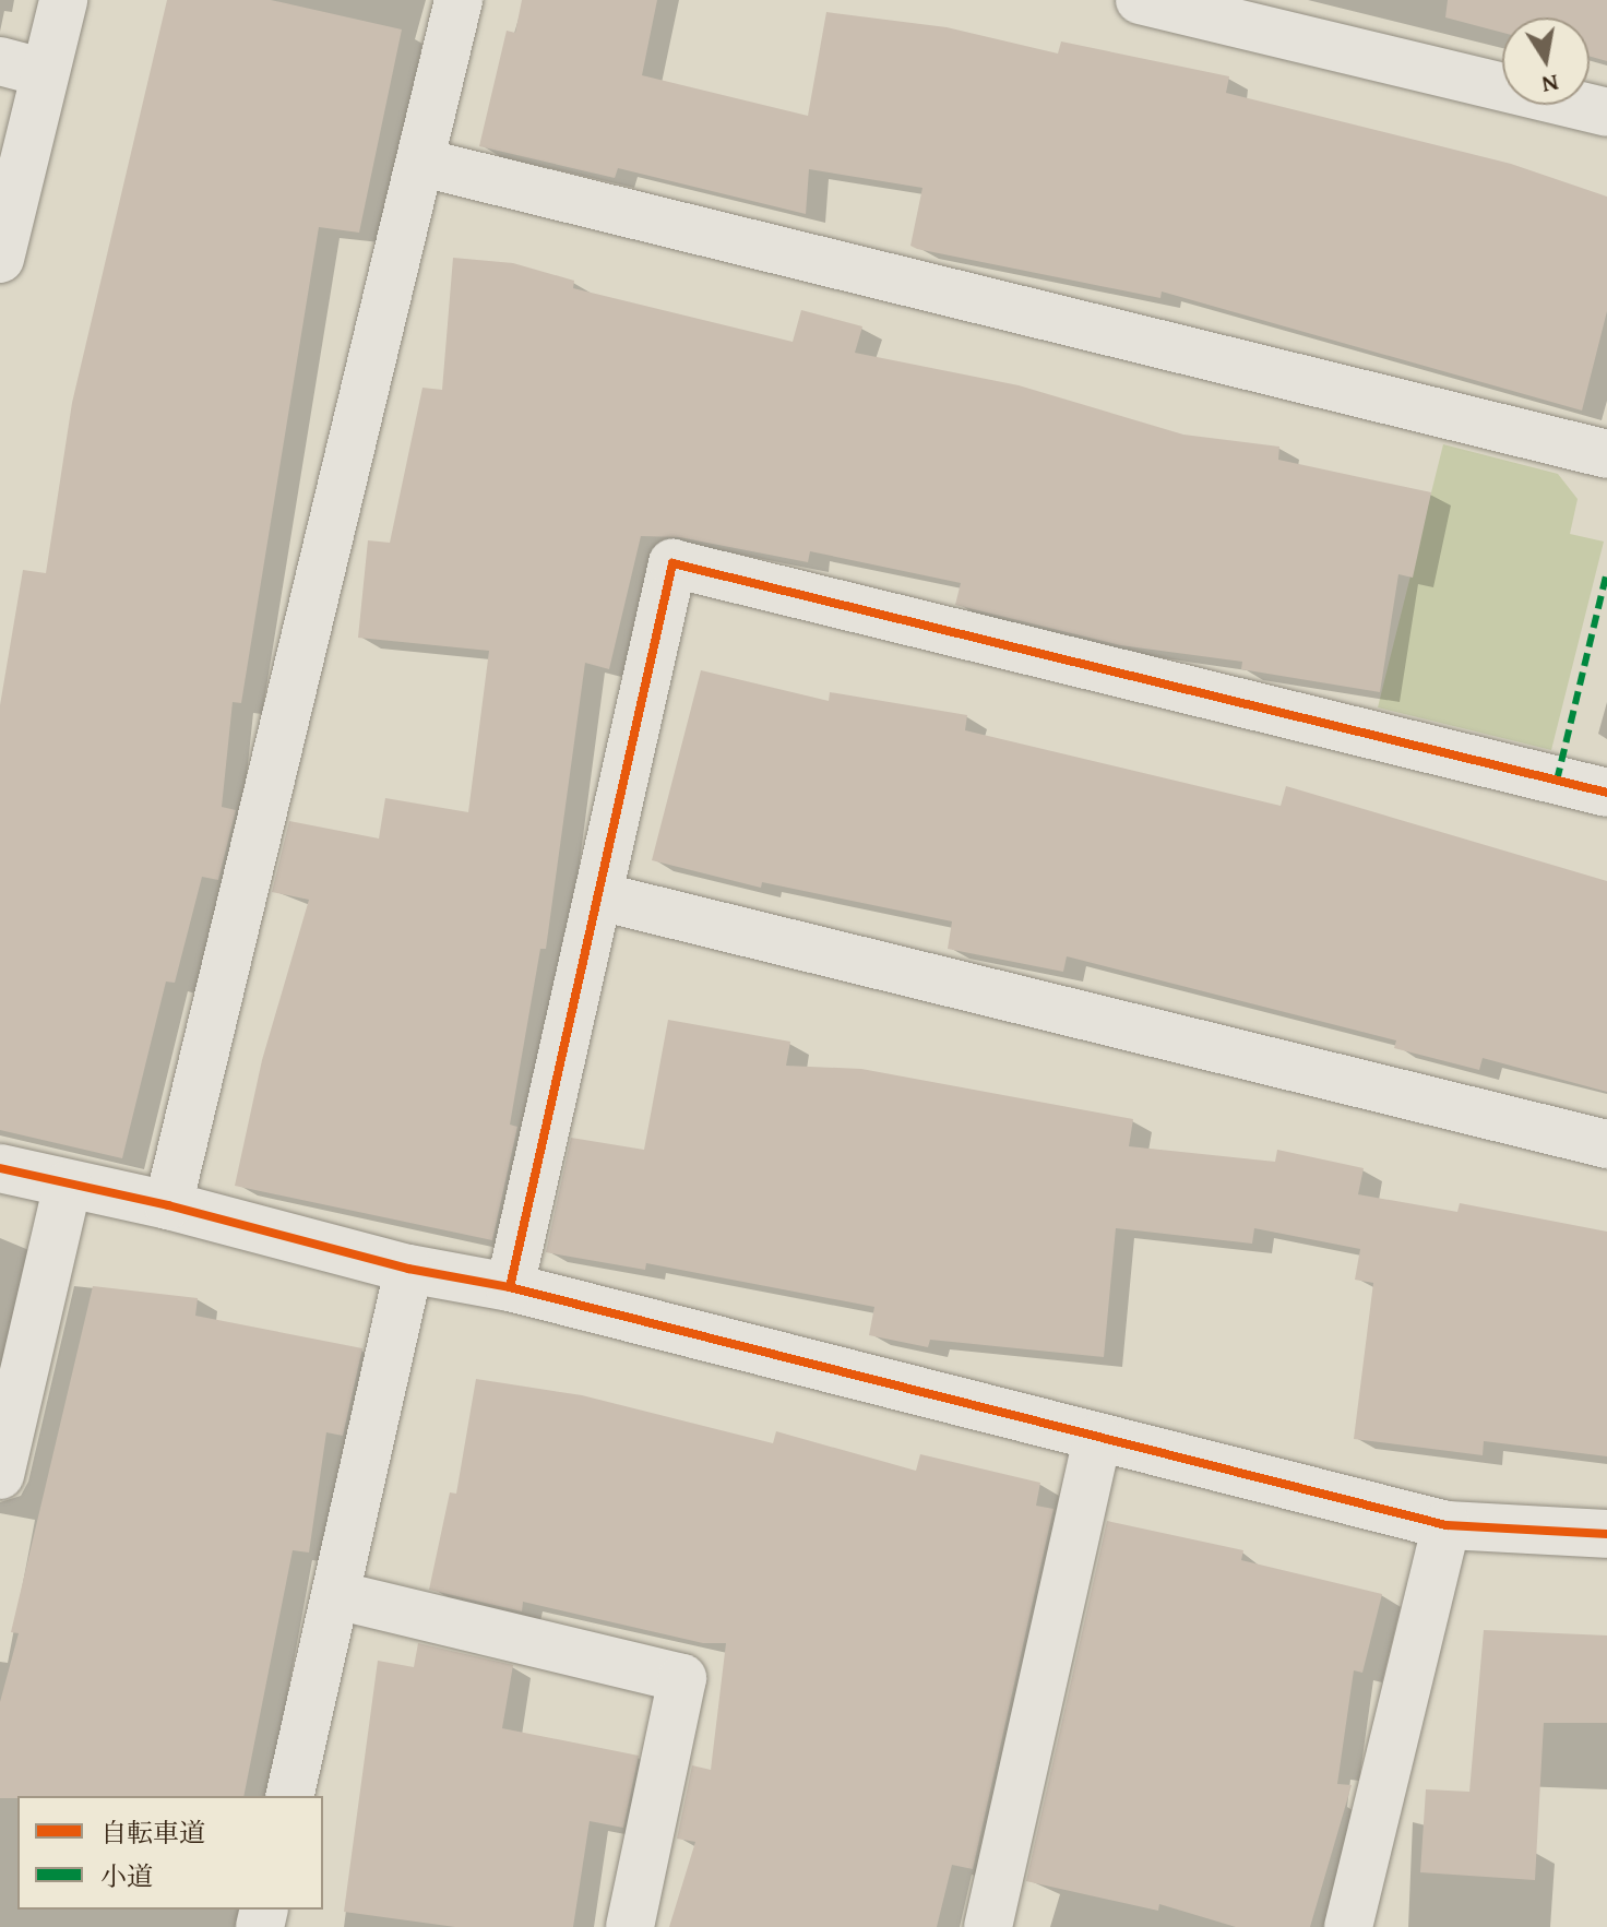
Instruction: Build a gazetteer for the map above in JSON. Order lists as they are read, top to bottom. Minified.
{"legend":["自転車道","小道"],"north":"bottom"}
